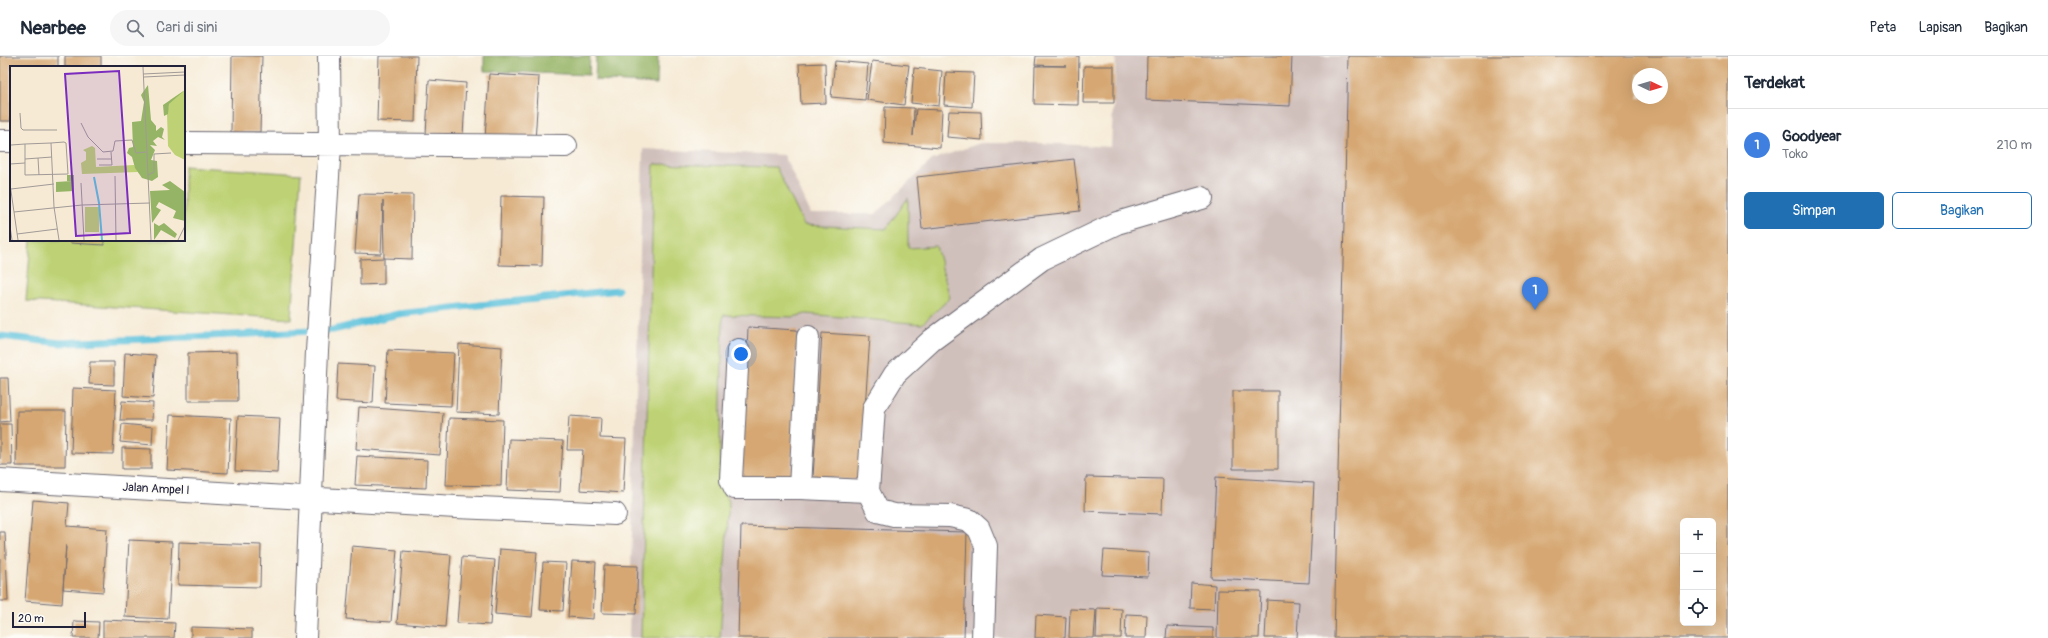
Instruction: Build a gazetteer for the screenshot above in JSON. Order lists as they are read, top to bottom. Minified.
{"streets":{"street":["Jalan Ampel I"]},"scale_bar":"20 m","north":"right","page":{"header":"Nearbee","search":"Cari di sini","nav":["Peta","Lapisan","Bagikan"],"heading":"Terdekat","list":[{"mark":"1","name":"Goodyear","note":"Toko","value":"210 m"}],"buttons":["Simpan","Bagikan"],"pins":"1","map_buttons":["+","−"],"scale":"20 m"}}
